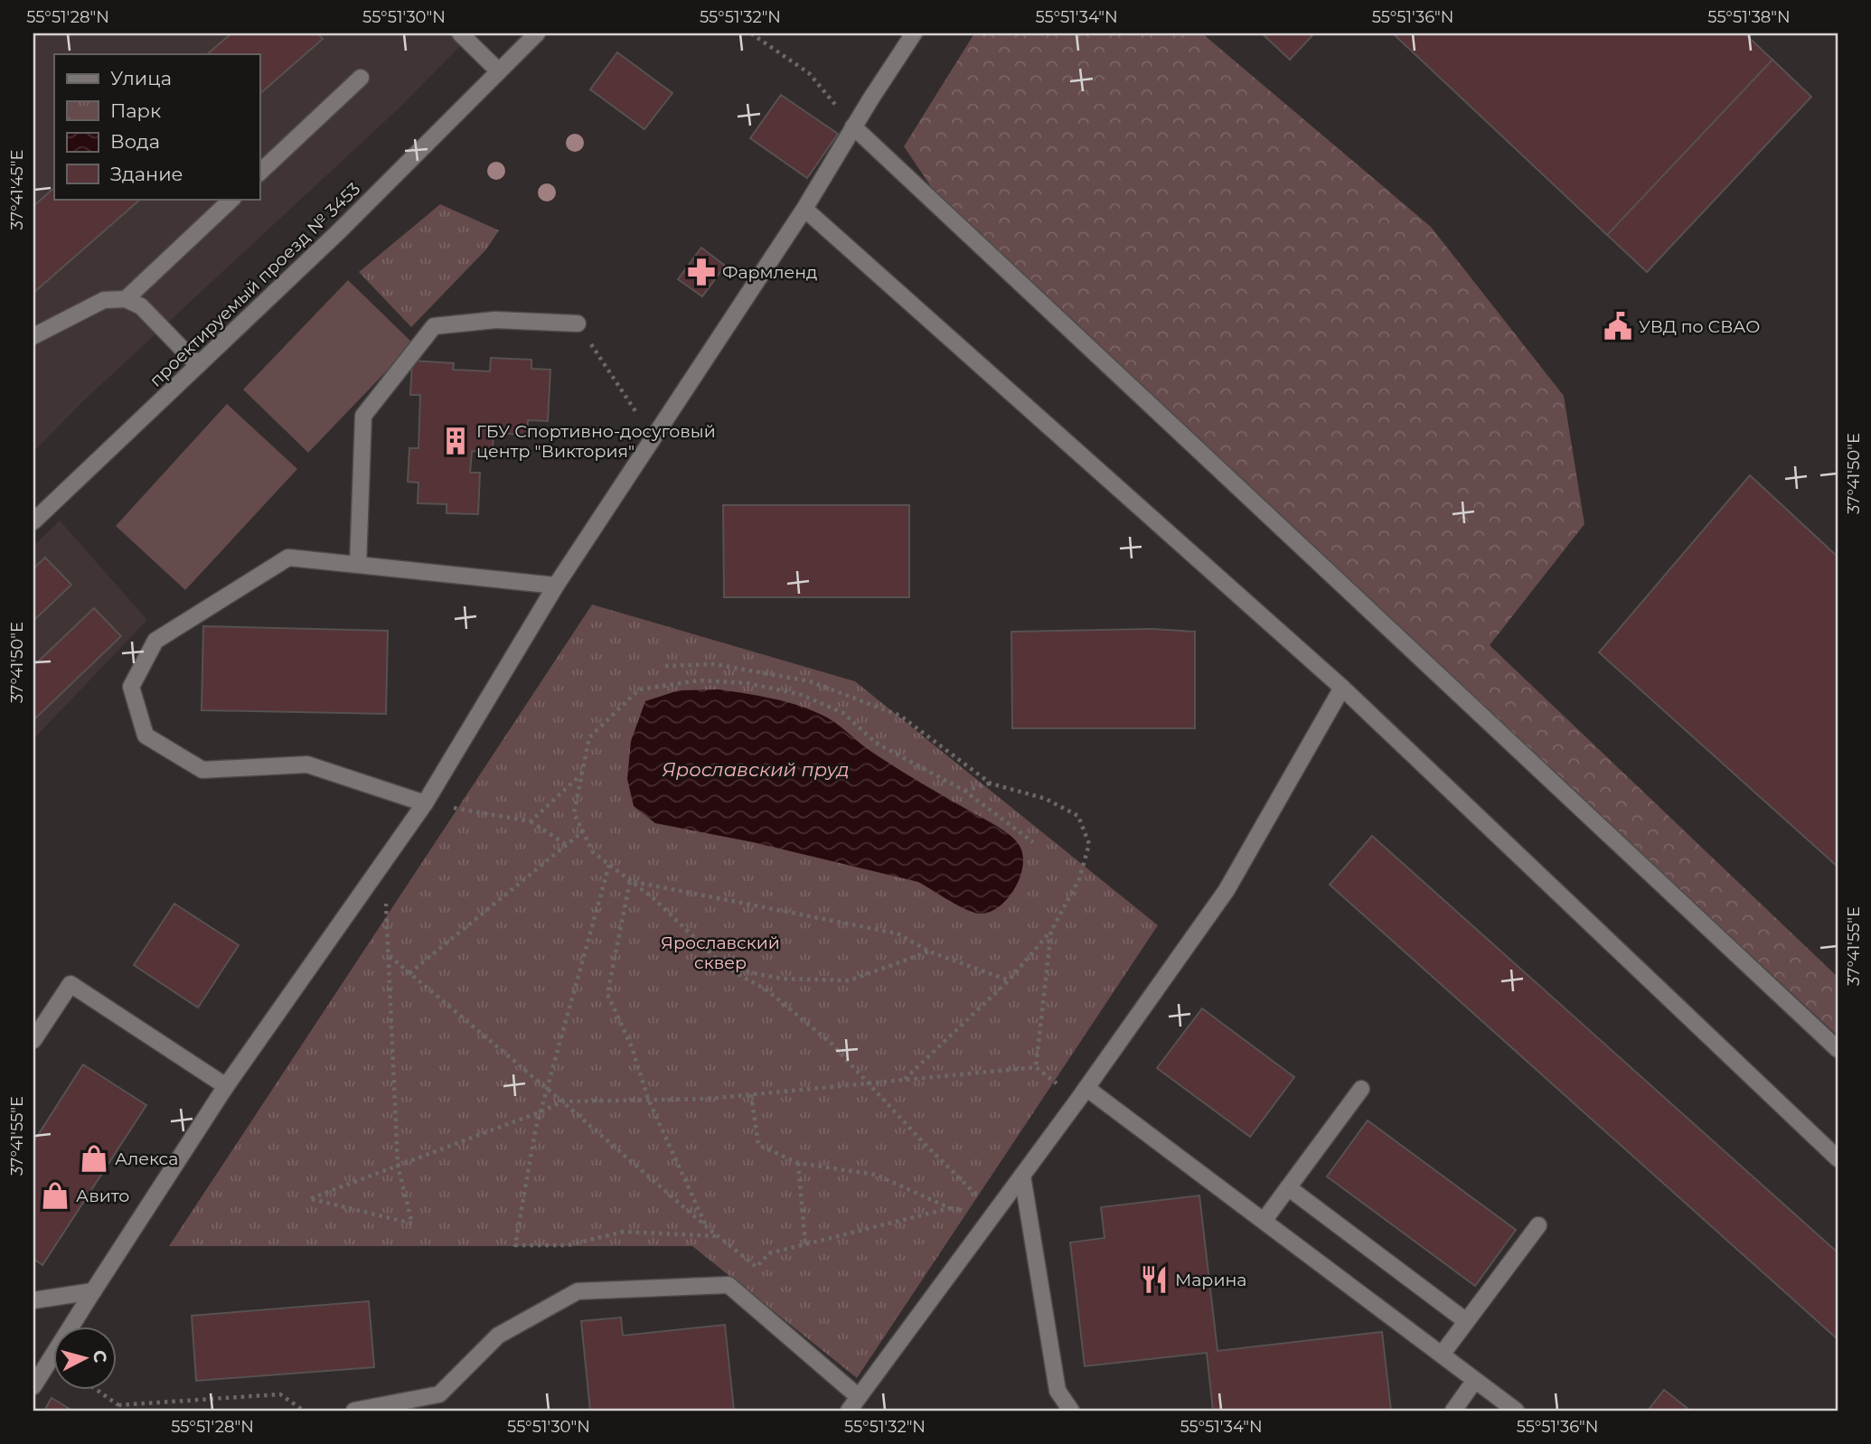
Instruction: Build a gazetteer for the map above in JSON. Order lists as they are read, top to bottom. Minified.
{"streets":{"street":["проектируемый проезд № 3453"]},"water":["Ярославский пруд"],"parks":["Ярославский сквер"],"places":{"pharmacy":["Фармленд"],"public building":["УВД по СВАО"],"building":["ГБУ Спортивно-досуговый центр \"Виктория\""],"shop":["Алекса","Авито"],"restaurant":["Марина"]},"legend":["Улица","Парк","Вода","Здание"],"north":"right","coordinates":["55°51'28\"N","55°51'30\"N","55°51'32\"N","55°51'34\"N","55°51'36\"N","55°51'38\"N","37°41'45\"E","37°41'50\"E","37°41'55\"E"]}
